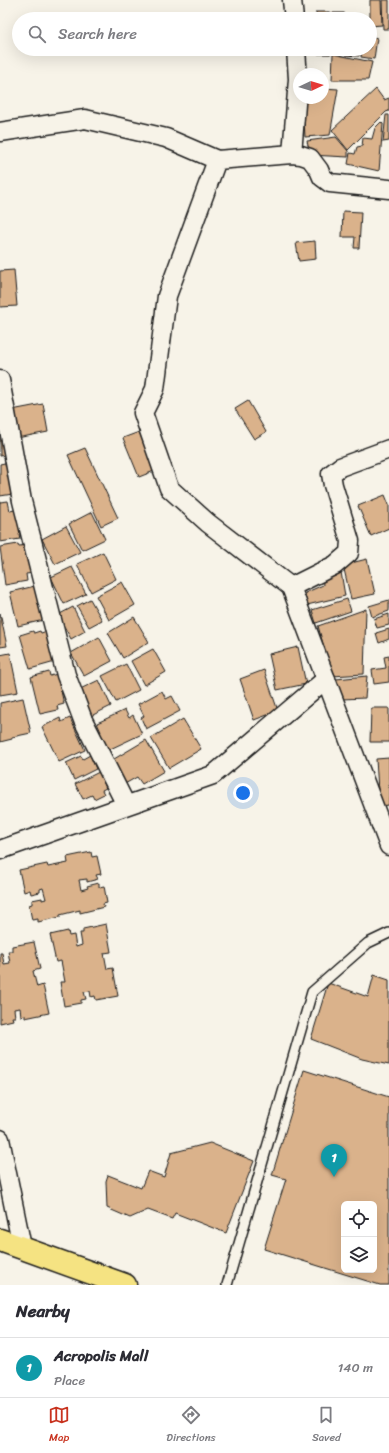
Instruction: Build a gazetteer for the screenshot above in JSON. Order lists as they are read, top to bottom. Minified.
{"north":"right","page":{"search":"Search here","pins":"1","heading":"Nearby","list":[{"mark":"1","name":"Acropolis Mall","note":"Place","value":"140 m"}],"nav":["Map","Directions","Saved"]}}
